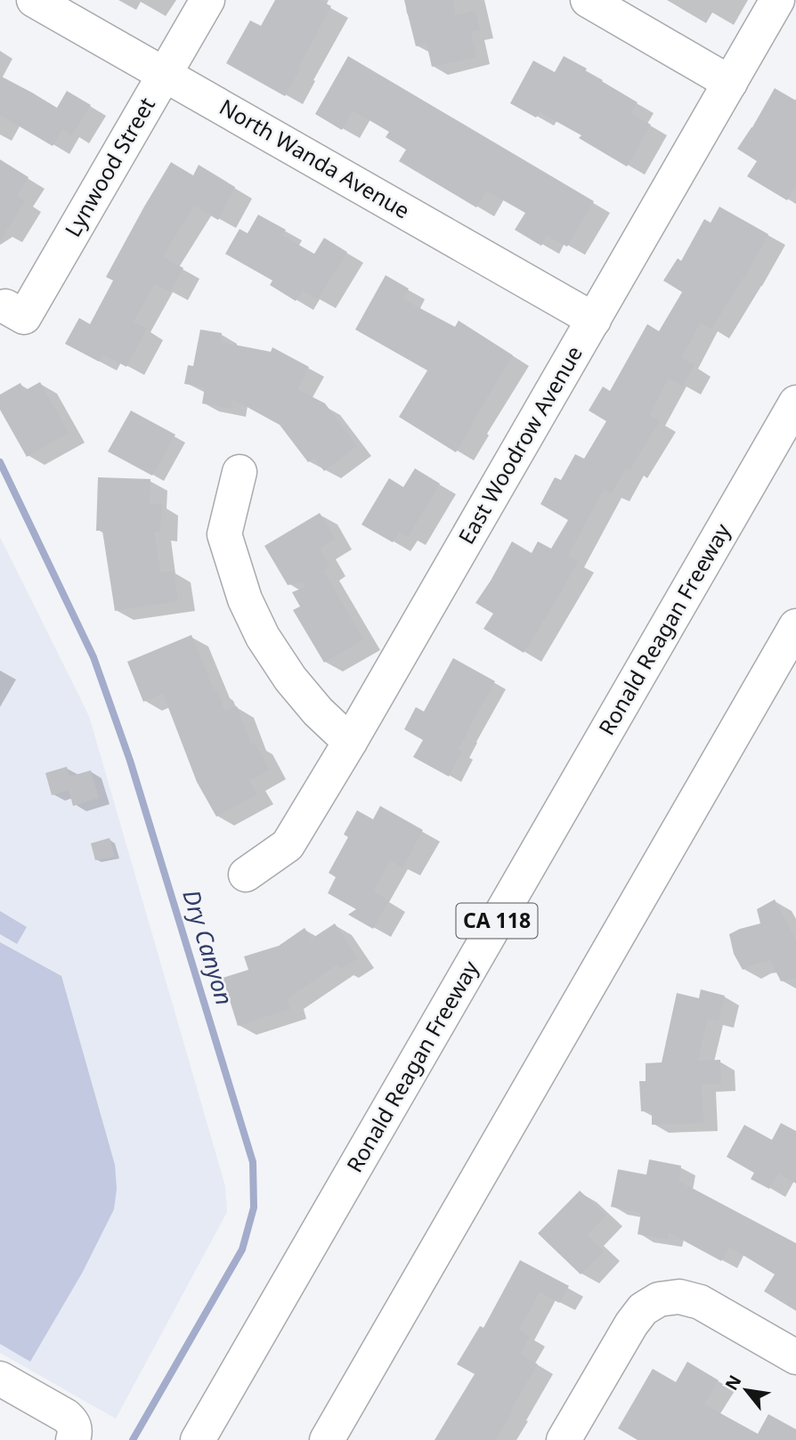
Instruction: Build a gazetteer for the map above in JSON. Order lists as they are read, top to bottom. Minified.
{"streets":{"main road":["North Wanda Avenue","Lynwood Street","East Woodrow Avenue","Ronald Reagan Freeway","CA 118"]},"crossings":[["North Wanda Avenue","Lynwood Street"],["North Wanda Avenue","East Woodrow Avenue"]],"water":["Dry Canyon"],"north":"top left"}
